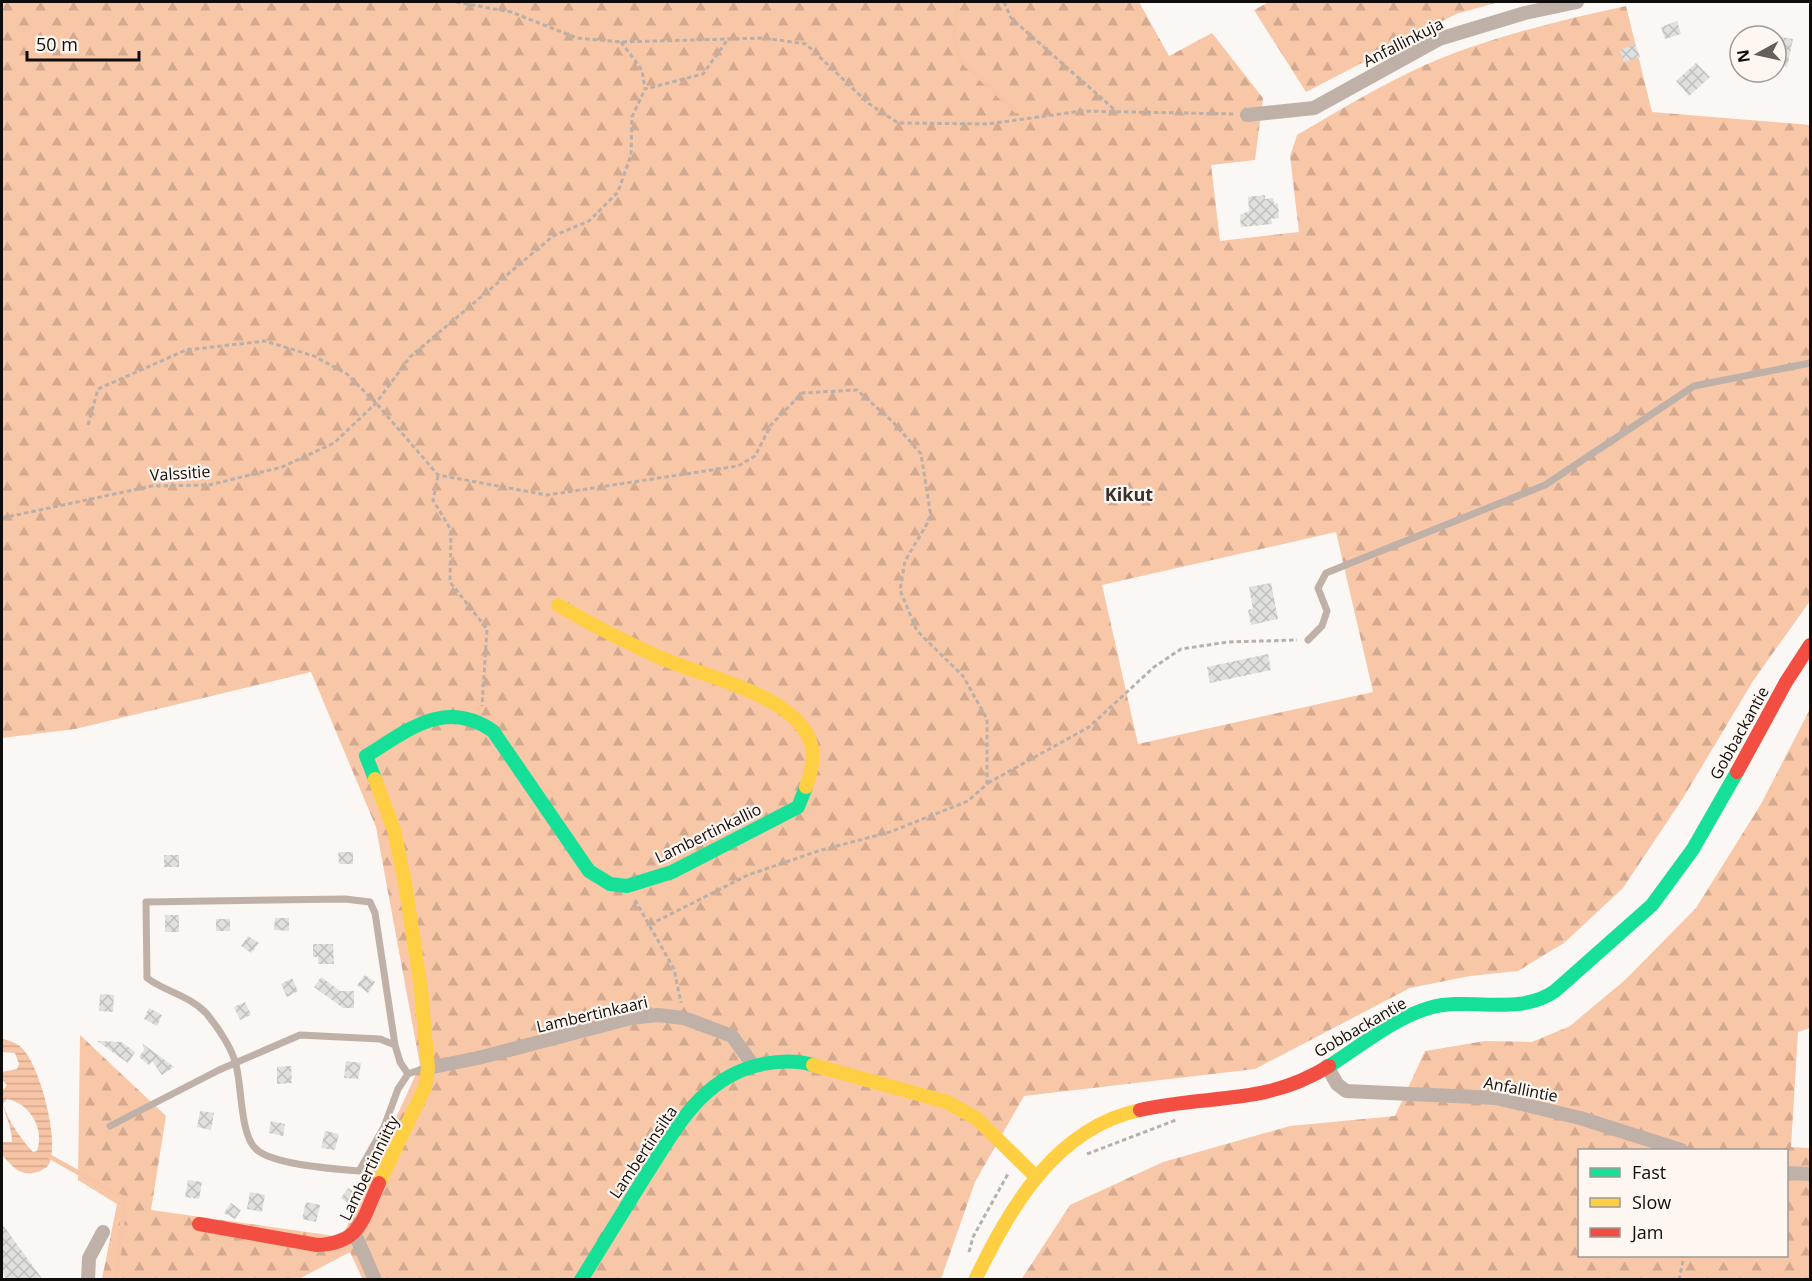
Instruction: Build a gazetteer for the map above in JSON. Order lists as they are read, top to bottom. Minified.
{"streets":{"street":["Anfallinkuja","Gobbackantie","Lambertinkallio","Lambertinkaari","Anfallintie","Lambertinsilta","Lambertinniitty"],"path":["Valssitie"]},"crossings":[["Gobbackantie","Anfallintie"],["Lambertinkaari","Lambertinsilta"],["Lambertinkaari","Lambertinniitty"]],"districts":["Kikut"],"legend":["Fast","Slow","Jam"],"scale_bar":"50 m","north":"left"}
